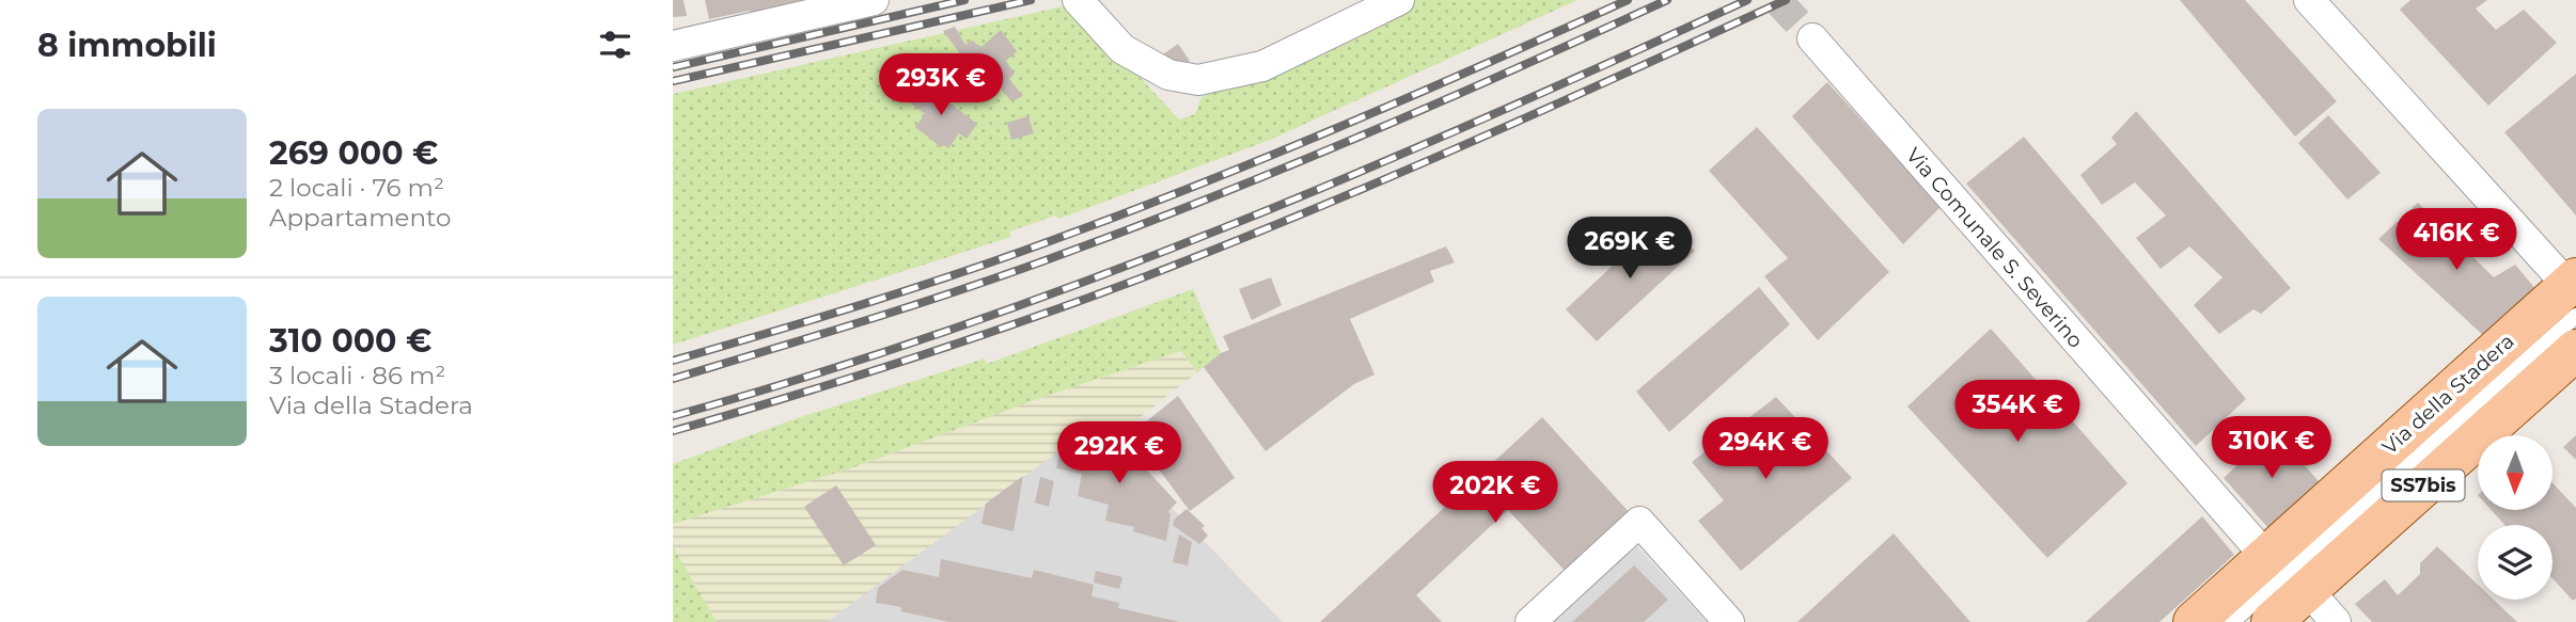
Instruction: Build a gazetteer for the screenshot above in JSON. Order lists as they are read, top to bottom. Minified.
{"streets":{"main road":["Via della Stadera","SS7bis"],"street":["Via Comunale S. Severino"]},"crossings":[["Via Comunale S. Severino","Via della Stadera"]],"north":"bottom","page":{"heading":"8 immobili","price":["293K €","416K €","269K €","354K €","310K €","294K €","292K €","202K €"],"list":[{"name":"269 000 €","note":"2 locali · 76 m² · Appartamento"},{"name":"310 000 €","note":"3 locali · 86 m² · Via della Stadera"}]}}
